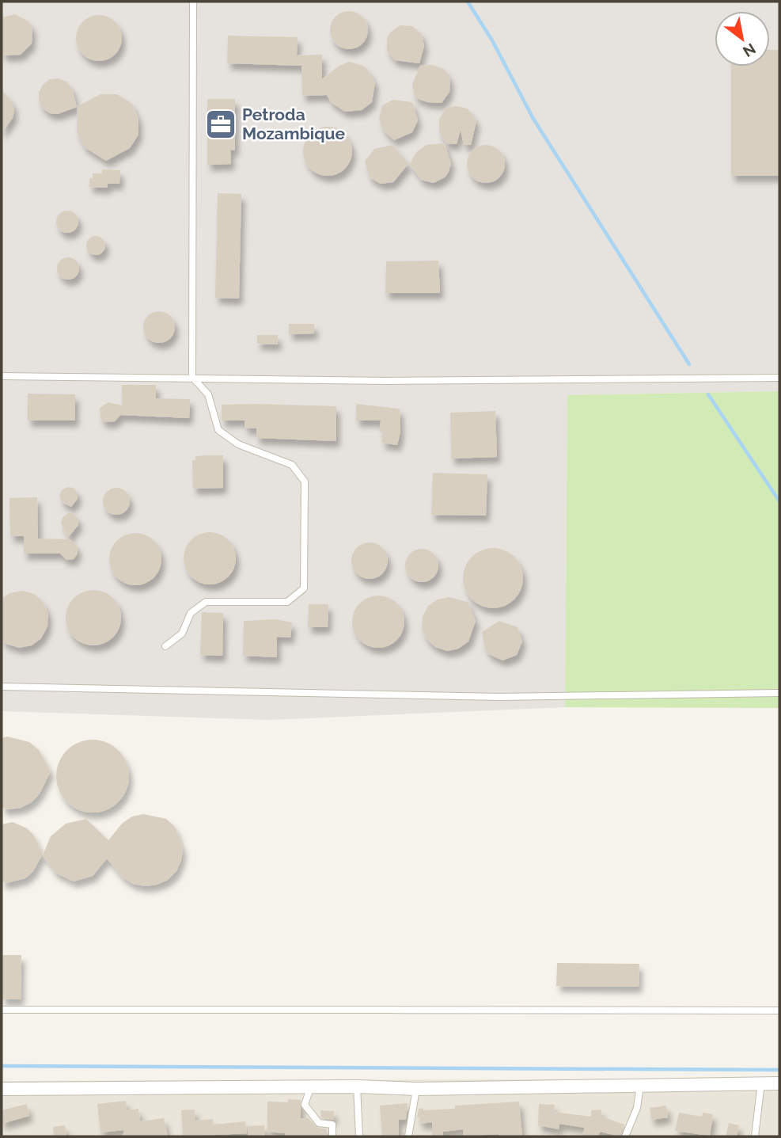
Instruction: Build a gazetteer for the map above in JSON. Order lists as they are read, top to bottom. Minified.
{"places":{"office":["Petroda Mozambique"]},"north":"bottom right"}
